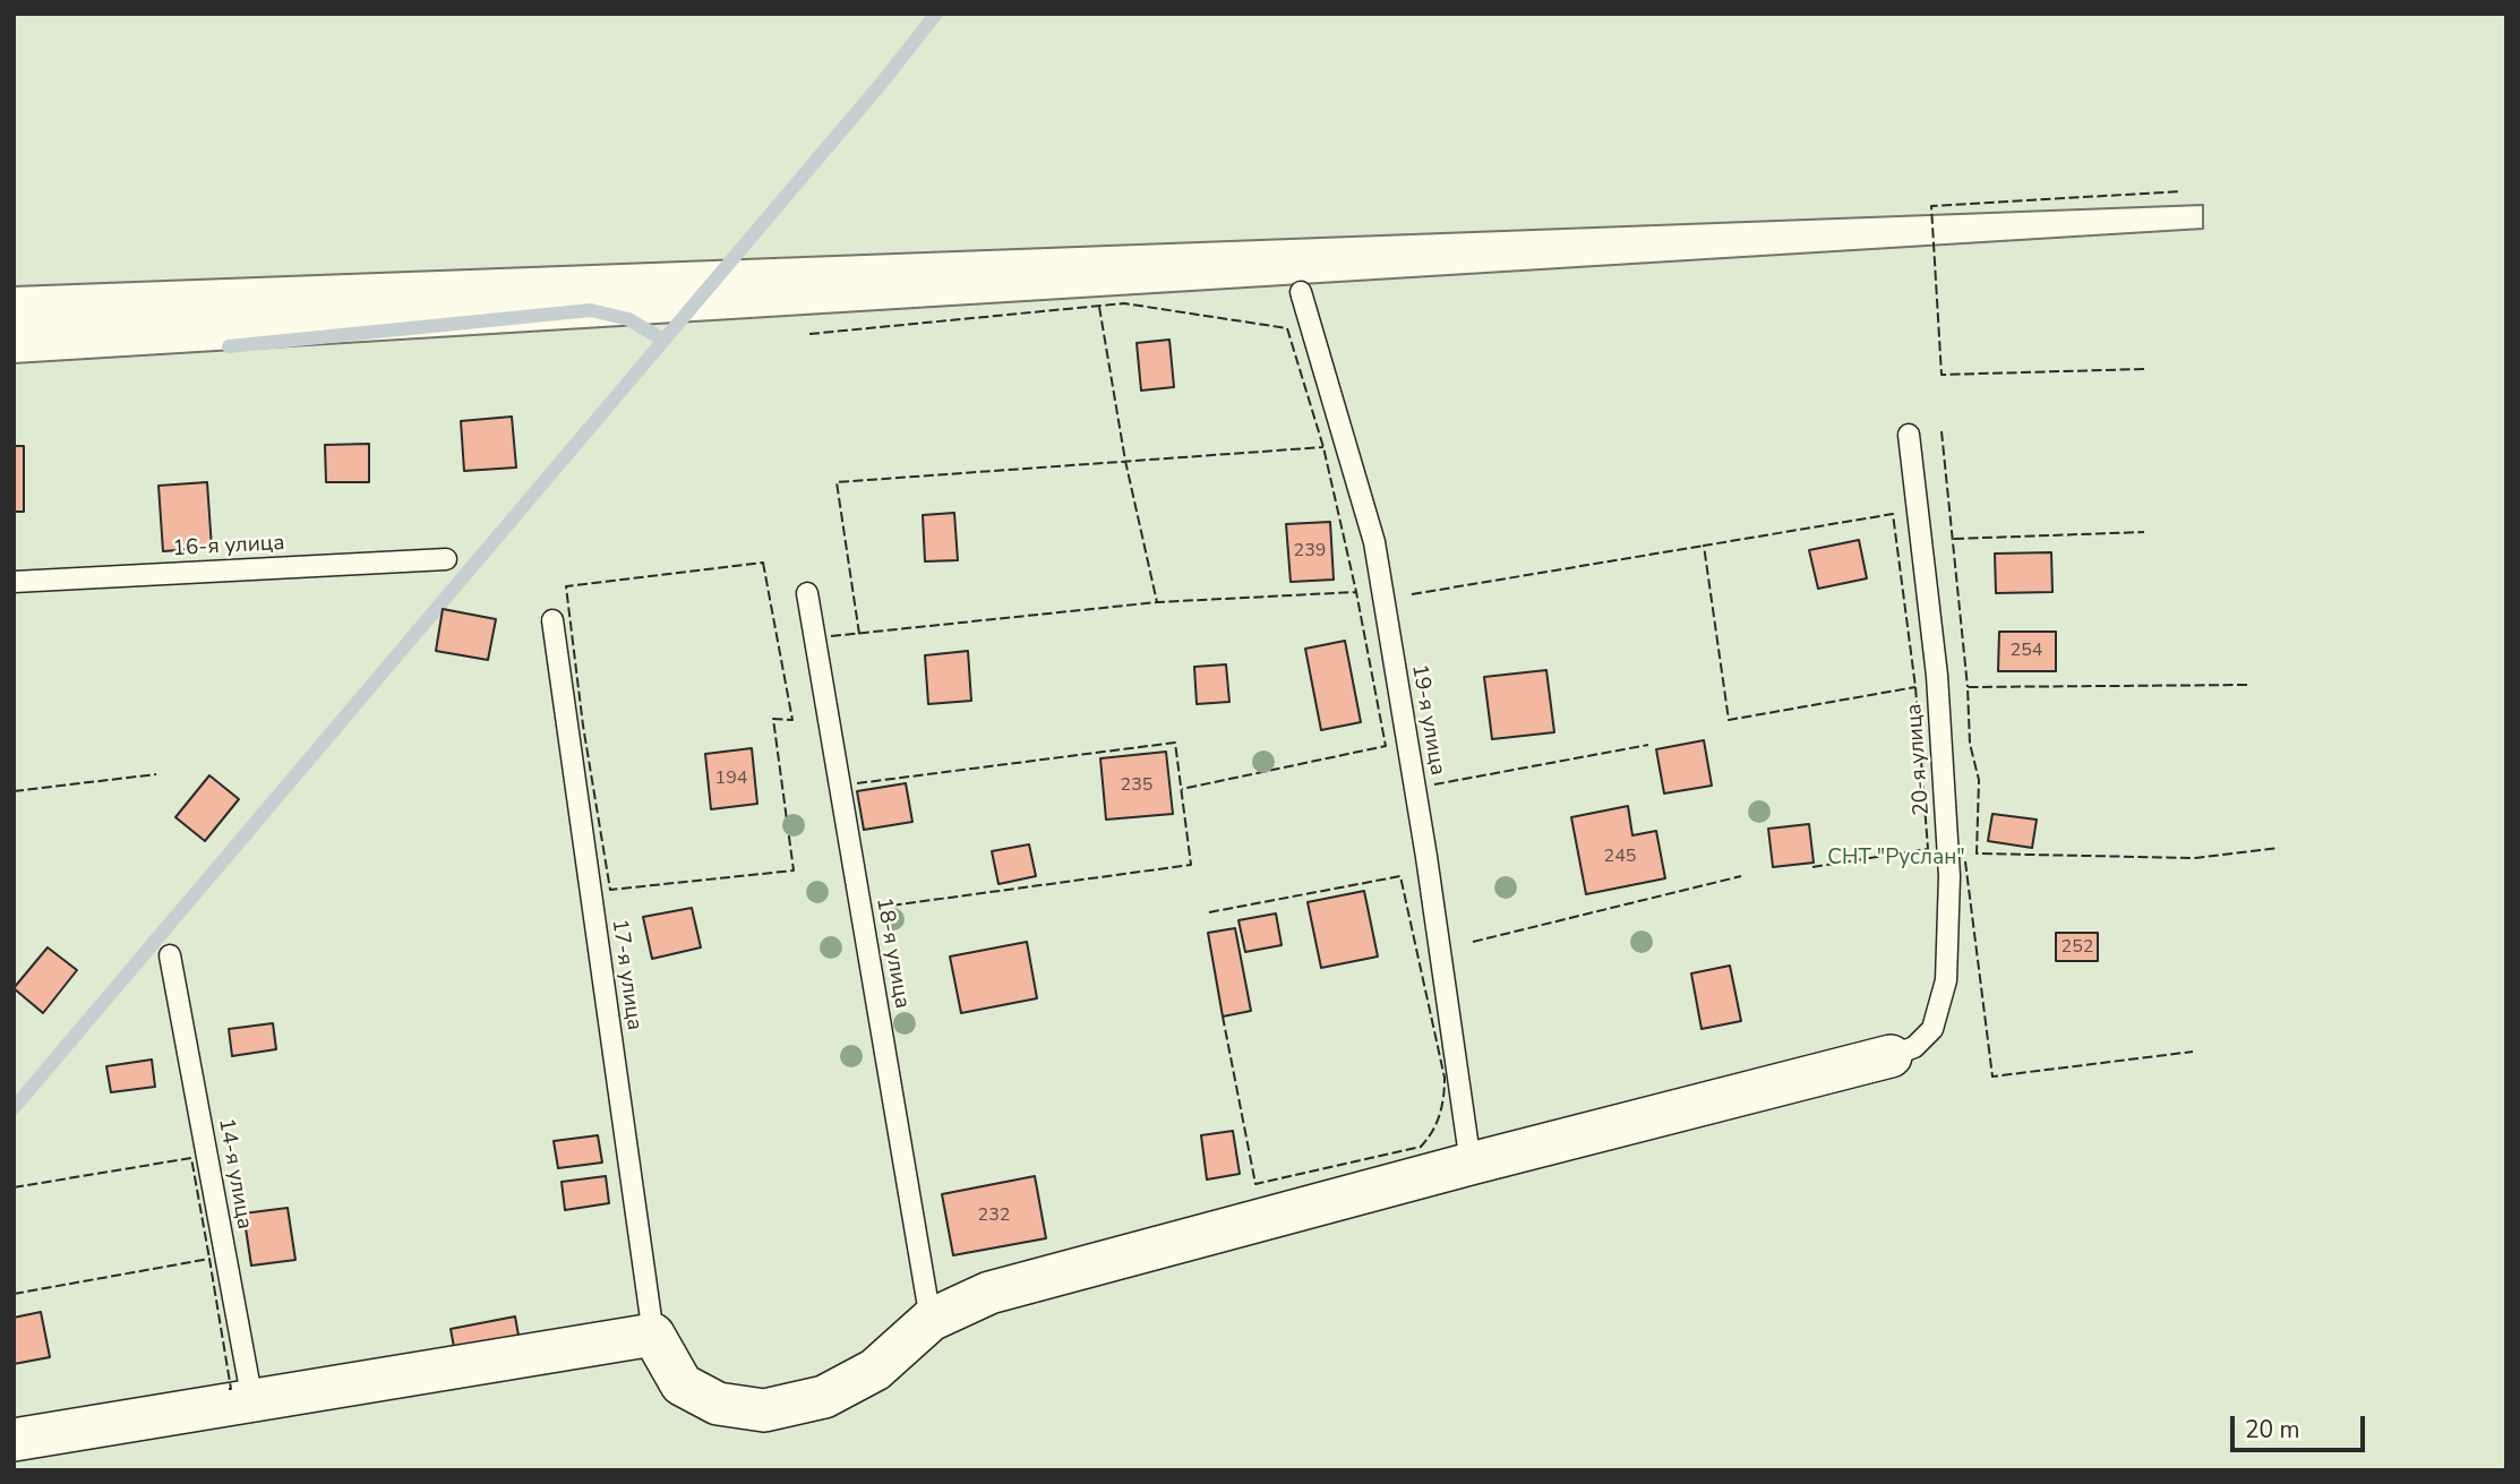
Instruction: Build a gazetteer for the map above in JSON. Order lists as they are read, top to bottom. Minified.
{"streets":{"lane":["16-я улица","19-я улица","20-я улица","18-я улица","17-я улица","14-я улица"]},"parks":["СНТ \"Руслан\""],"house_numbers":["239","254","194","235","245","252","232"],"scale_bar":"20 m"}
